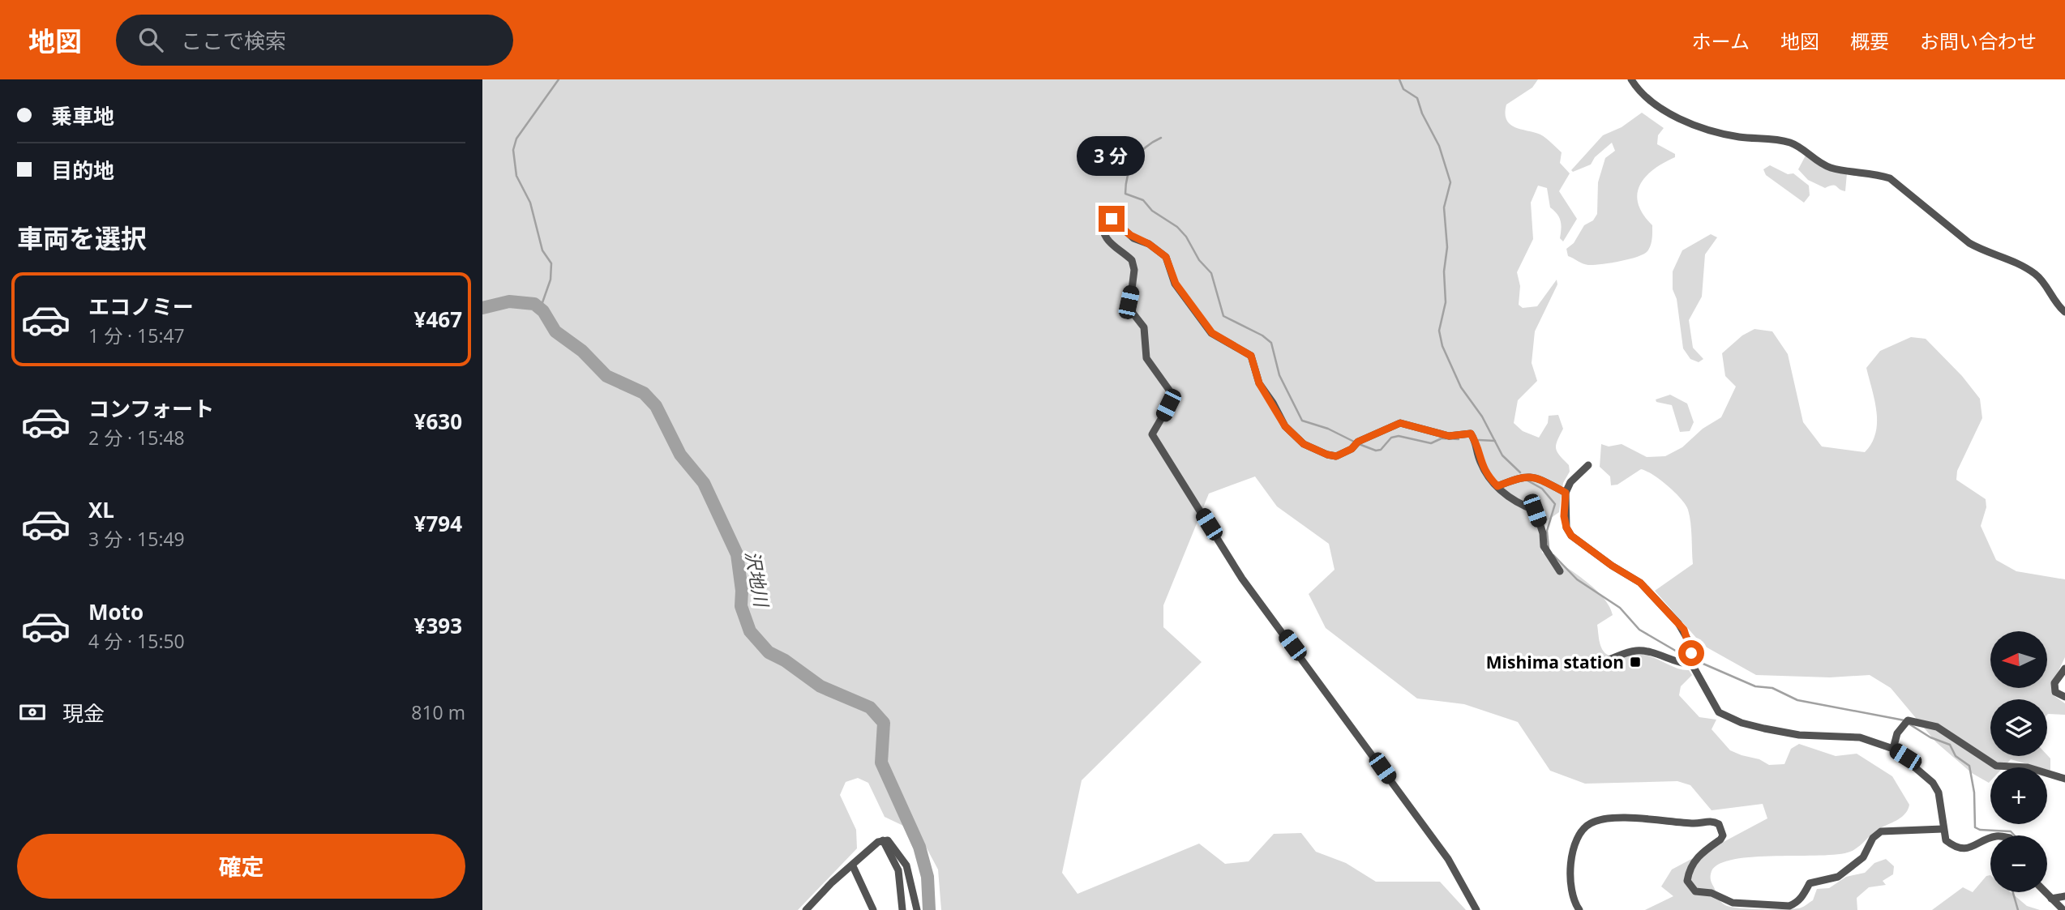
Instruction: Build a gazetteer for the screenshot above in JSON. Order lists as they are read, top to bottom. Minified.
{"water":["沢地川"],"places":{"transit":["Mishima station"]},"north":"left","page":{"header":"地図","search":"ここで検索","nav":["ホーム","地図","概要","お問い合わせ"],"banner":["乗車地","目的地"],"bubble":"3 分","heading":"車両を選択","list":[{"name":"エコノミー","note":"1 分 · 15:47","value":"¥467"},{"name":"コンフォート","note":"2 分 · 15:48","value":"¥630"},{"name":"XL","note":"3 分 · 15:49","value":"¥794"},{"name":"Moto","note":"4 分 · 15:50","value":"¥393"}],"map_buttons":["+","−"],"pay":["現金","810 m"],"buttons":"確定"}}
